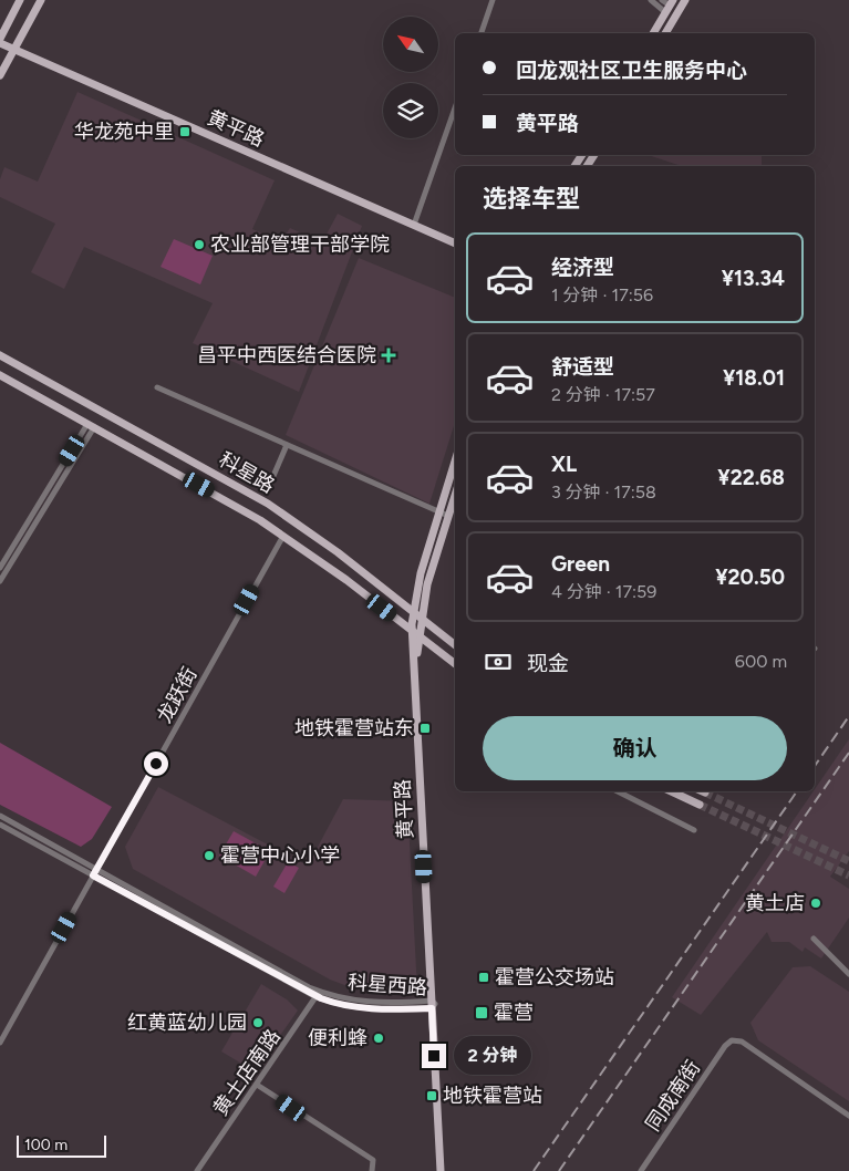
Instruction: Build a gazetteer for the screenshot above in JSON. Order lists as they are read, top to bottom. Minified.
{"streets":{"main road":["黄平路","科星路"],"street":["龙跃街","科星西路","黄土店南路","同成南街"]},"crossings":[["黄平路","科星路"],["黄平路","科星西路"],["科星路","龙跃街"],["龙跃街","科星西路"],["科星西路","黄土店南路"]],"places":{"transit":["华龙苑中里","地铁霍营站东","霍营公交场站","霍营","地铁霍营站"],"other":["农业部管理干部学院","霍营中心小学","黄土店","红黄蓝幼儿园","便利蜂"],"health":["昌平中西医结合医院"]},"scale_bar":"100 m","north":"top left","page":{"banner":["回龙观社区卫生服务中心","黄平路"],"heading":"选择车型","list":[{"name":"经济型","note":"1 分钟 · 17:56","value":"¥13.34"},{"name":"舒适型","note":"2 分钟 · 17:57","value":"¥18.01"},{"name":"XL","note":"3 分钟 · 17:58","value":"¥22.68"},{"name":"Green","note":"4 分钟 · 17:59","value":"¥20.50"}],"pay":["现金","600 m"],"buttons":"确认","bubble":"2 分钟","scale":"100 m"}}
